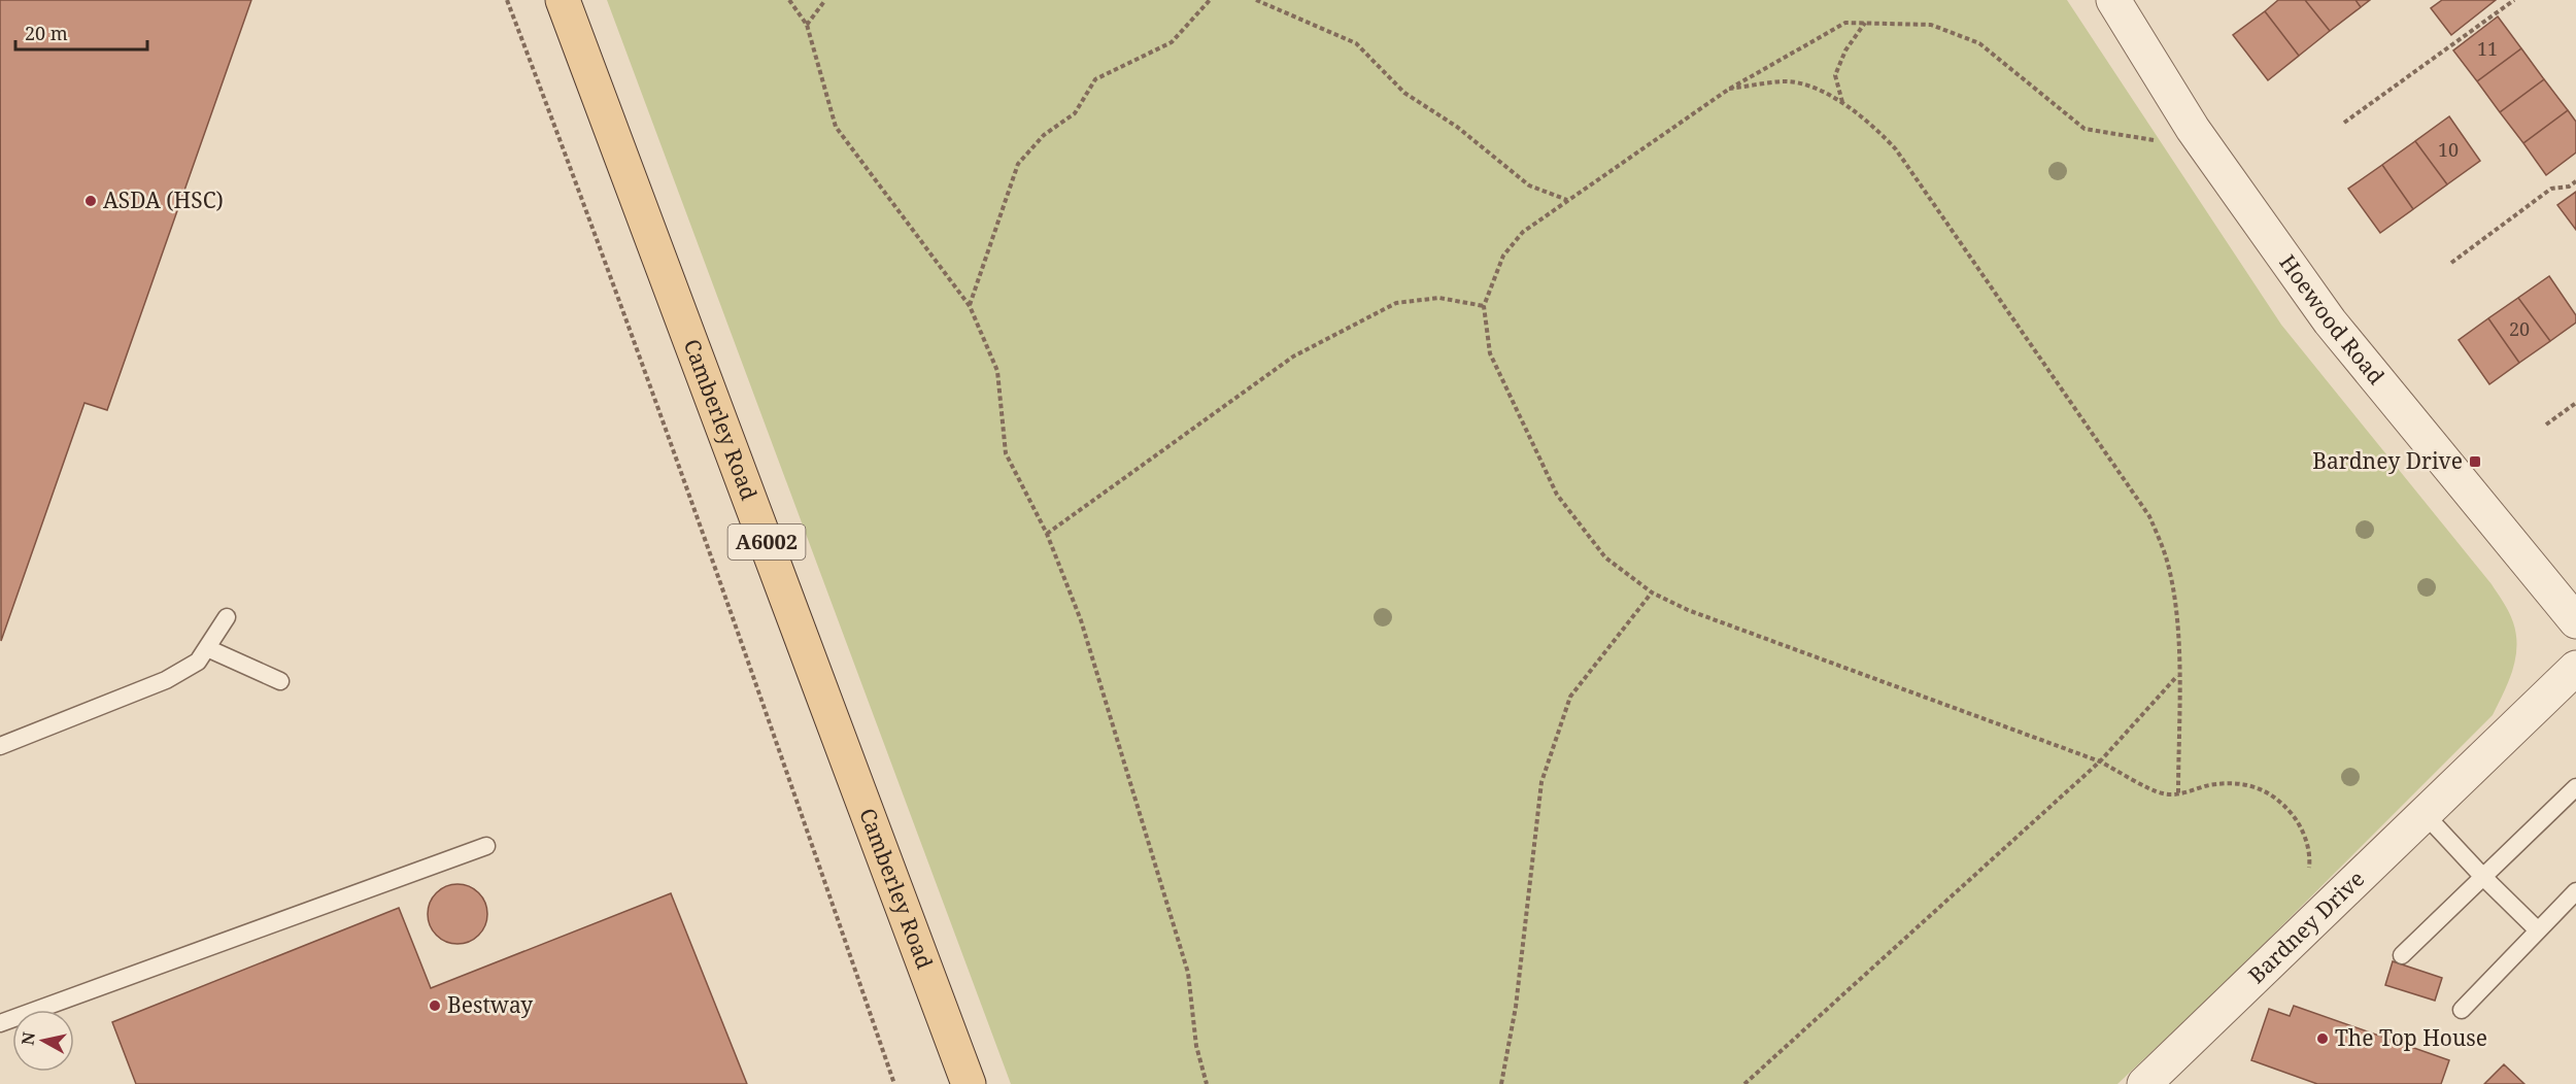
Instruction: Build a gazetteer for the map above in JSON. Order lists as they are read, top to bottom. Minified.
{"streets":{"main road":["Camberley Road","A6002"],"street":["Hoewood Road","Bardney Drive"]},"places":{"other":["ASDA (HSC)","Bestway","The Top House"],"transit":["Bardney Drive"]},"house_numbers":["11","10","20"],"scale_bar":"20 m","north":"left"}
